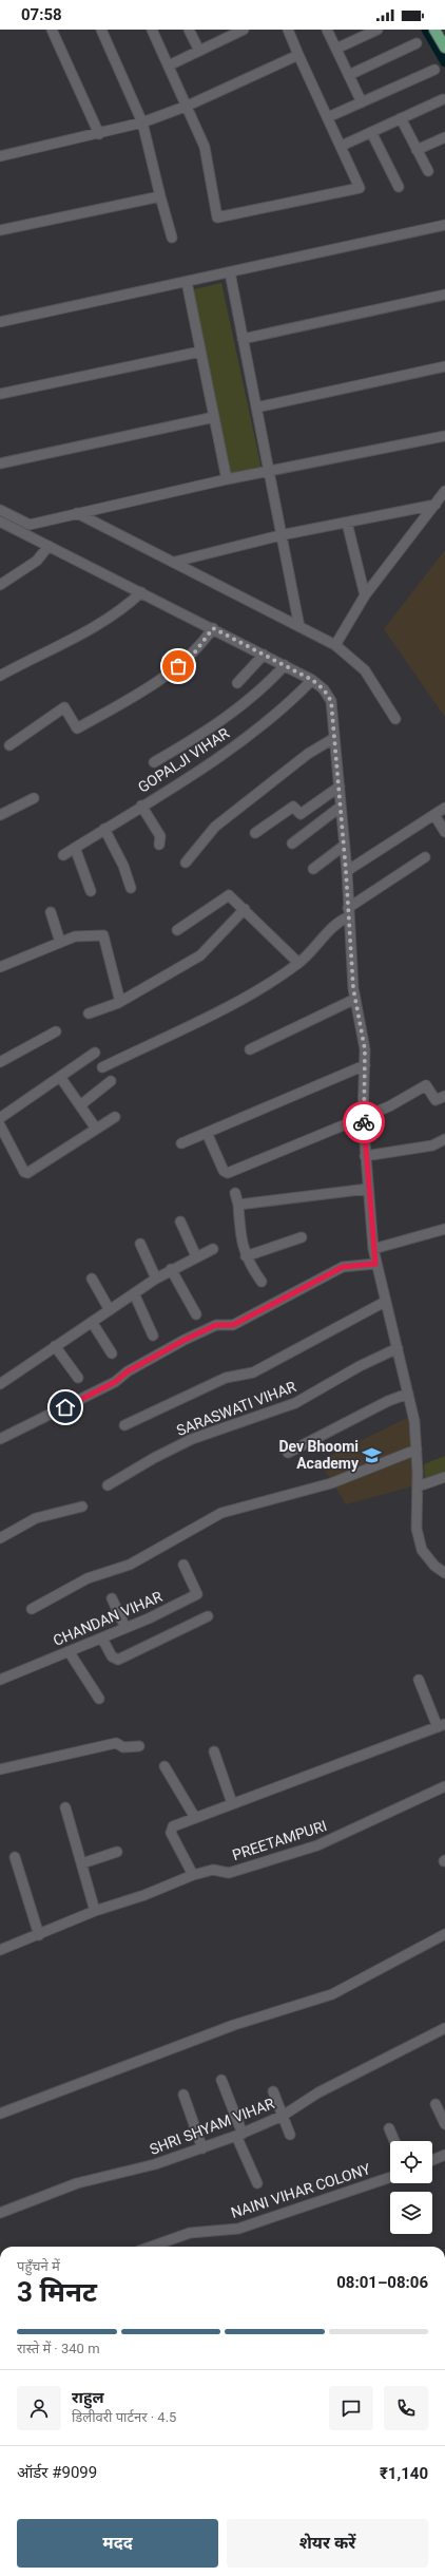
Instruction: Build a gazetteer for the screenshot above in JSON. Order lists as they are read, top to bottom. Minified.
{"streets":{"street":["GOPALJI VIHAR","SARASWATI VIHAR","CHANDAN VIHAR","PREETAMPURI","SHRI SHYAM VIHAR","NAINI VIHAR COLONY"]},"places":{"school or university":["Dev Bhoomi Academy"]},"page":{"status":"07:58","heading":["3 मिनट","पहुँचने में","08:01–08:06"],"panel":["राहुल","डिलीवरी पार्टनर · 4.5","ऑर्डर #9099","₹1,140"],"bar":"रास्ते में · 340 m","buttons":["मदद","शेयर करें"]}}
